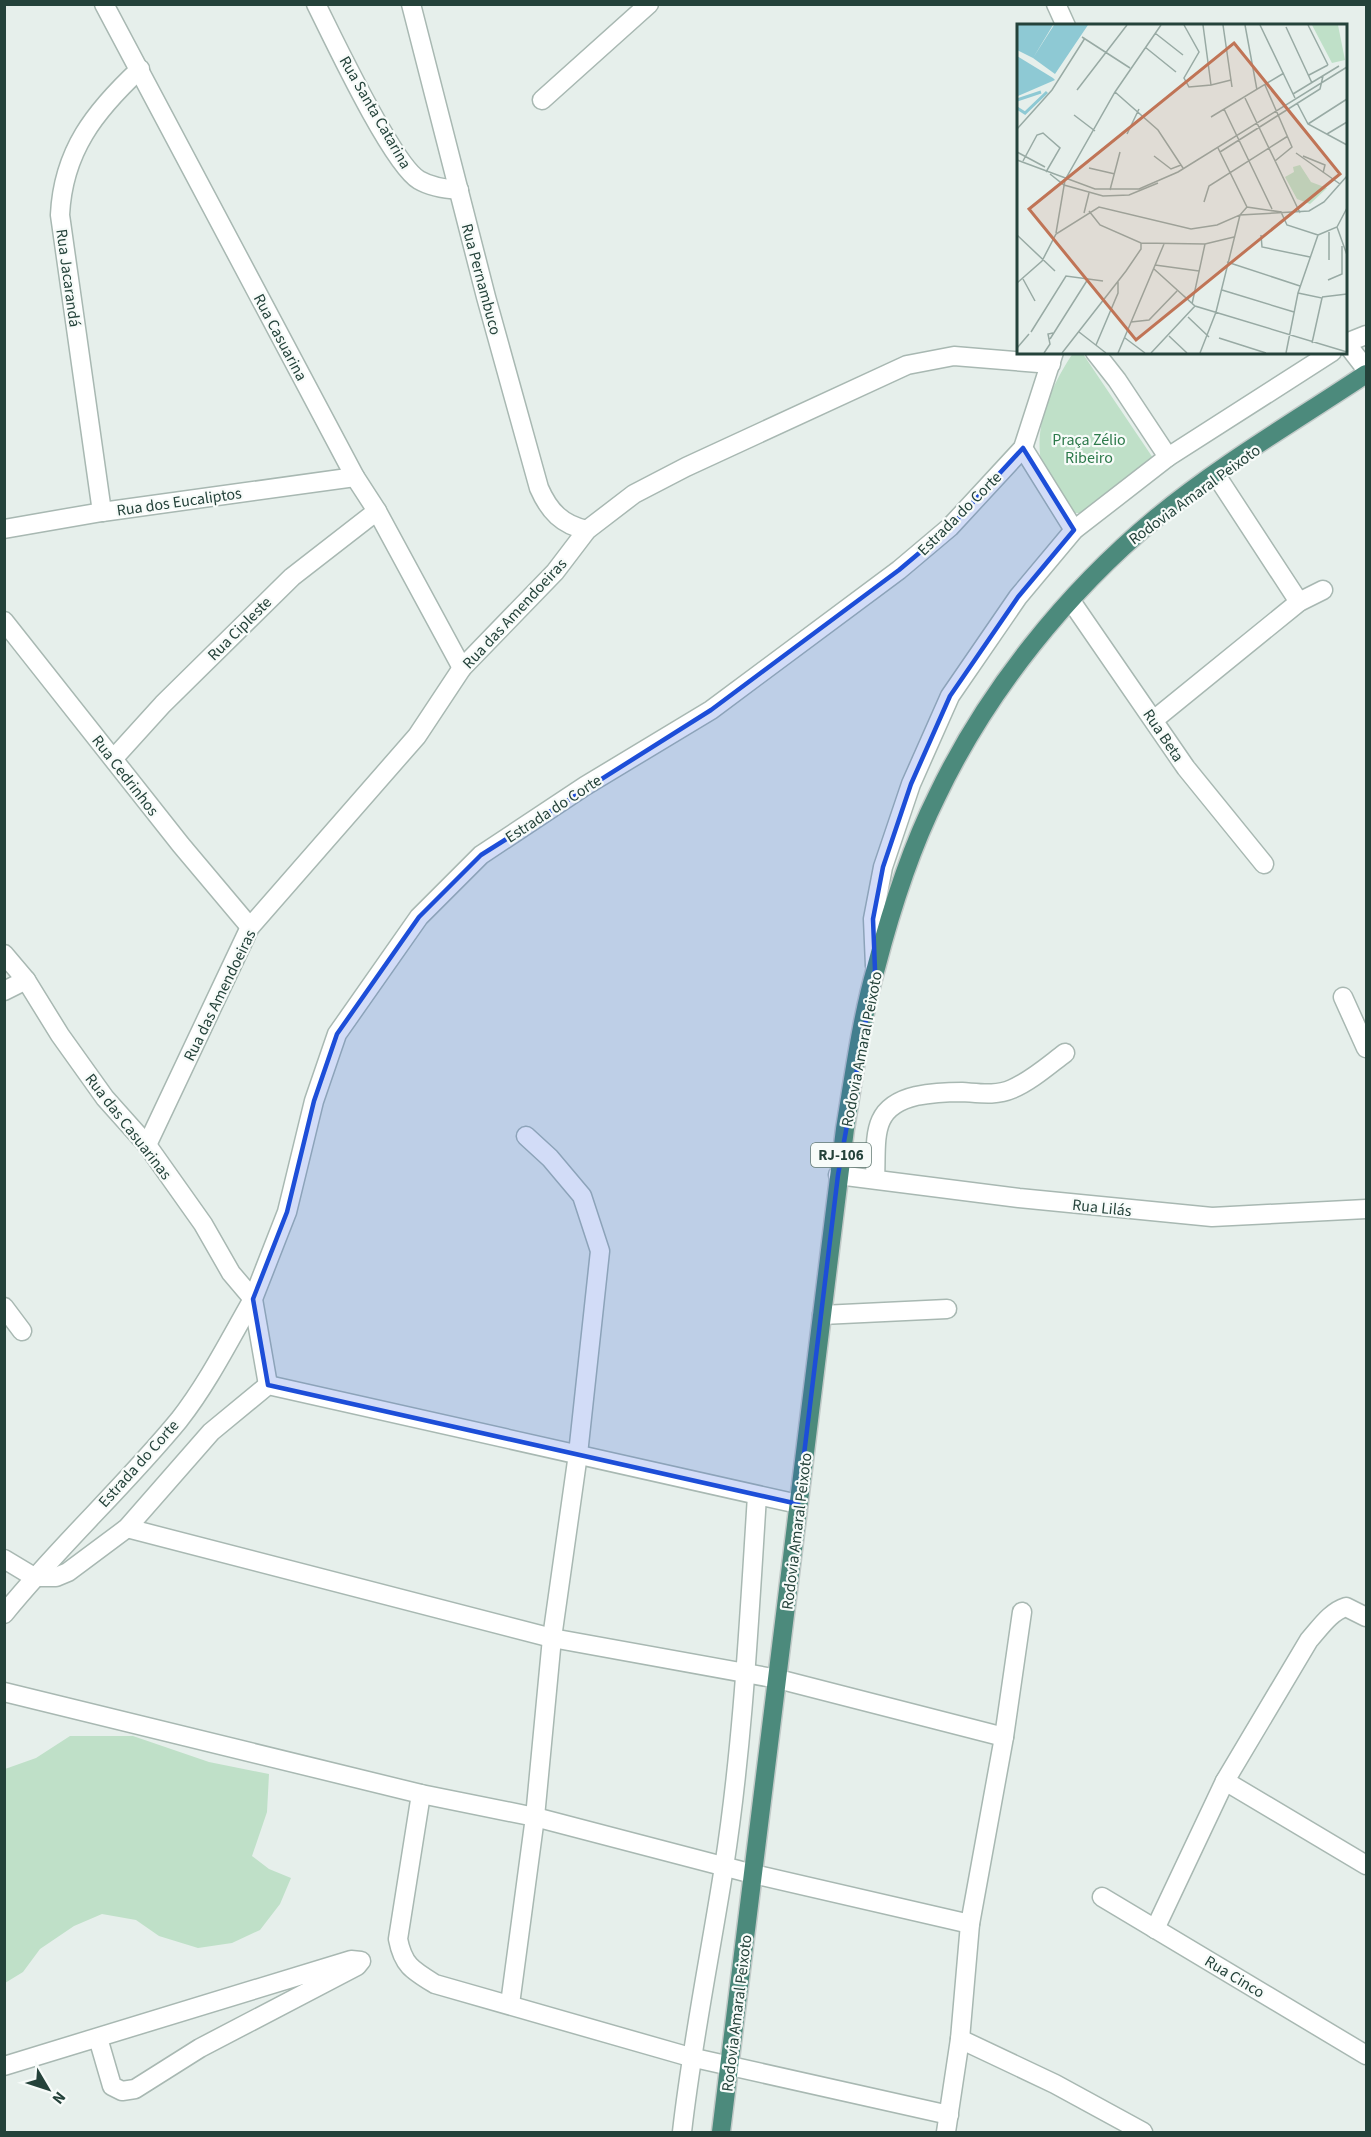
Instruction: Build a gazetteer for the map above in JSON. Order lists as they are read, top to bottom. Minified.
{"streets":{"highway":["Rodovia Amaral Peixoto","RJ-106"],"street":["Rua Santa Catarina","Rua Jacarandá","Rua Pernambuco","Rua Casuarina","Rua dos Eucaliptos","Estrada do Corte","Rua das Amendoeiras","Rua Cipleste","Rua Beta","Rua Cedrinhos","Rua das Casuarinas","Rua Lilás","Rua Cinco"]},"crossings":[["Rua Santa Catarina","Rua Pernambuco"],["Rua Jacarandá","Rua Casuarina"],["Rua Jacarandá","Rua dos Eucaliptos"],["Rua Pernambuco","Rua das Amendoeiras"],["Rua Casuarina","Rua dos Eucaliptos"],["Rua Casuarina","Rua das Amendoeiras"],["Rua Casuarina","Rua Cipleste"],["Rodovia Amaral Peixoto","Rua Beta"],["Rodovia Amaral Peixoto","Rua Lilás"],["Estrada do Corte","Rua das Amendoeiras"],["Estrada do Corte","Rua das Casuarinas"],["Rua das Amendoeiras","Rua Cedrinhos"],["Rua das Amendoeiras","Rua das Casuarinas"],["Rua Cipleste","Rua Cedrinhos"]],"parks":["Praça Zélio Ribeiro"],"north":"bottom right"}
